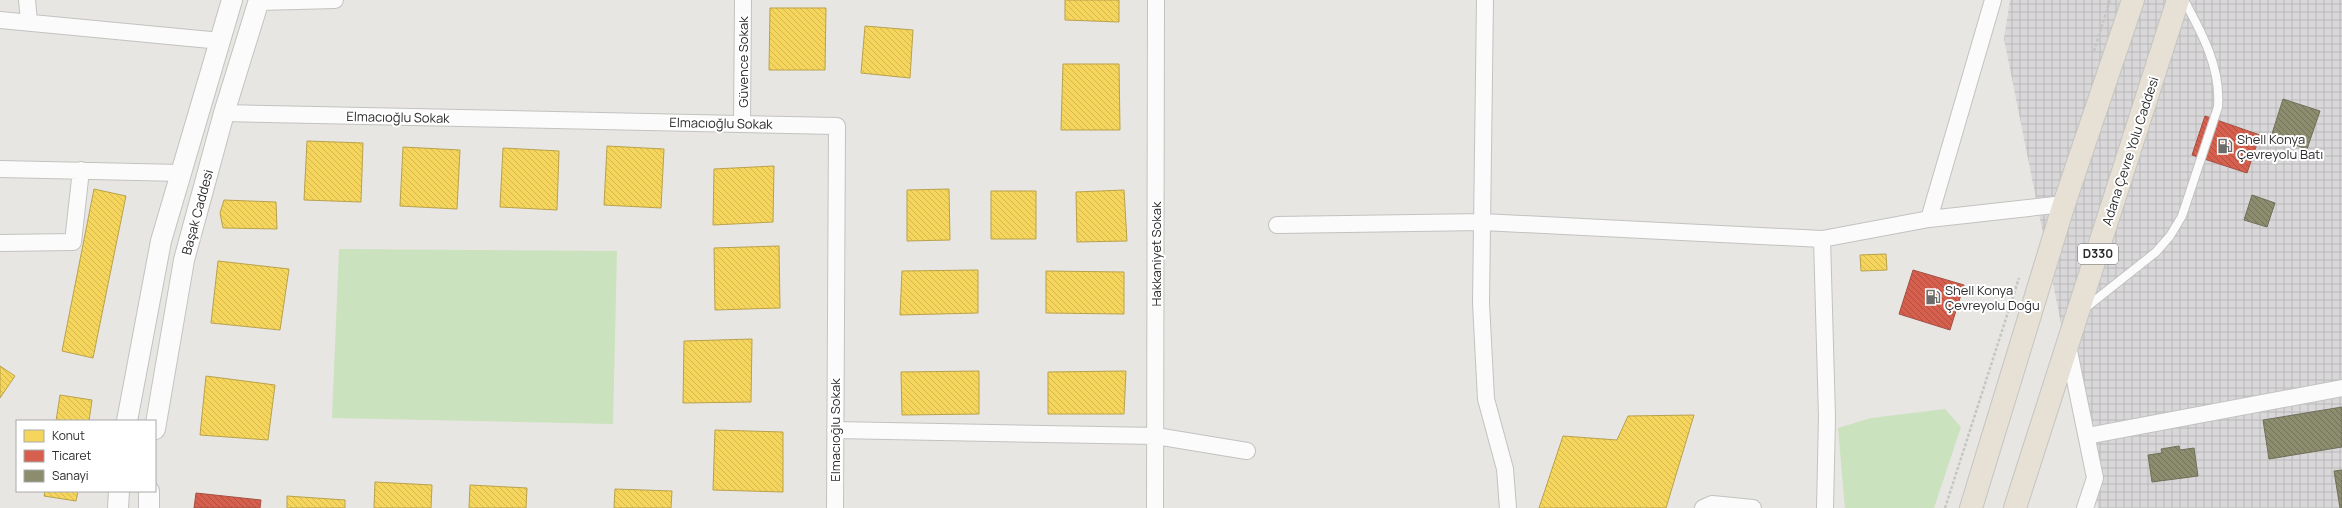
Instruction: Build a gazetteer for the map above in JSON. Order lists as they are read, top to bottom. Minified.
{"streets":{"highway":["Adana Çevre Yolu Caddesi","D330"],"street":["Güvence Sokak","Elmacıoğlu Sokak","Başak Caddesi","Hakkaniyet Sokak"]},"crossings":[["Güvence Sokak","Elmacıoğlu Sokak"],["Elmacıoğlu Sokak","Başak Caddesi"]],"places":{"fuel station":["Shell Konya Çevreyolu Batı","Shell Konya Çevreyolu Doğu"]},"legend":["Konut","Ticaret","Sanayi"]}
